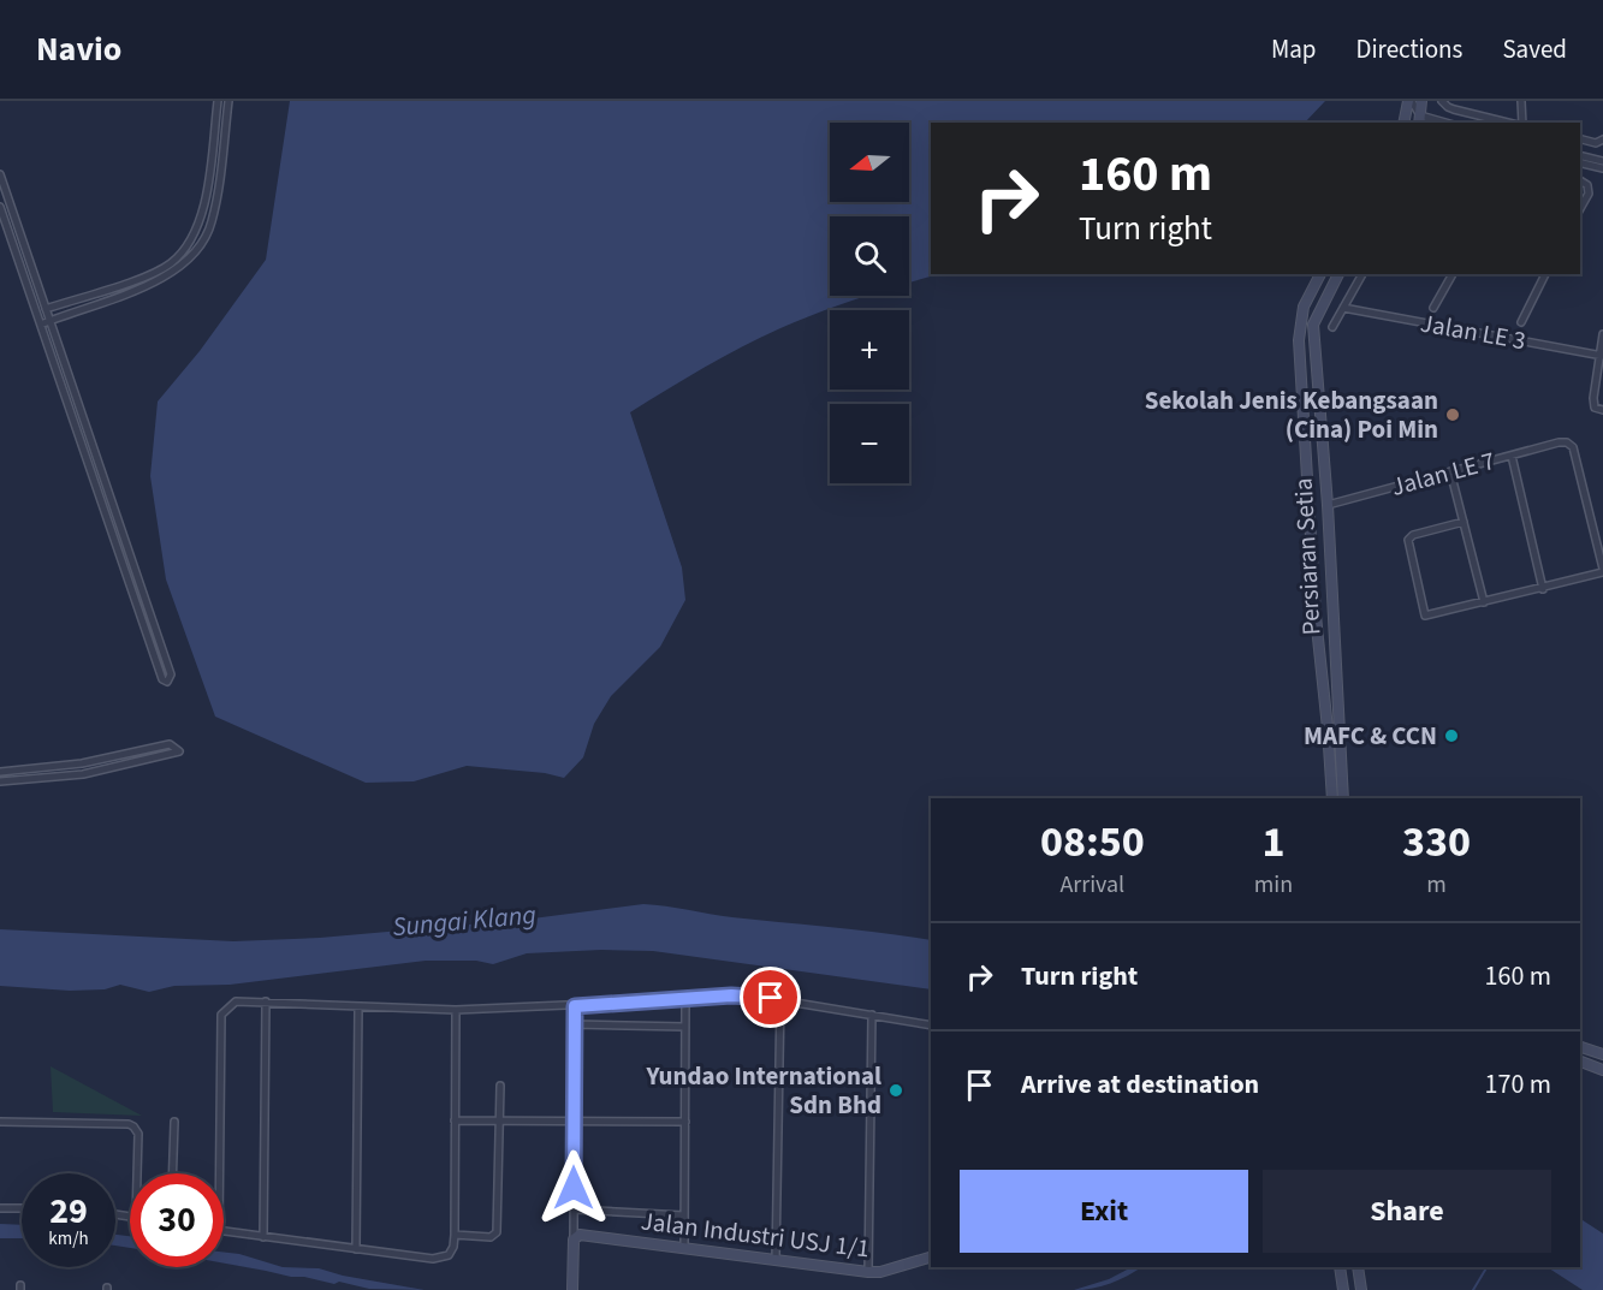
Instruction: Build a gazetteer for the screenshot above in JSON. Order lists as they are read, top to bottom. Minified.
{"streets":{"street":["Jalan LE 3","Jalan LE 7","Persiaran Setia","Jalan Industri USJ 1/1"]},"crossings":[["Jalan LE 7","Persiaran Setia"]],"water":["Sungai Klang"],"places":["Sekolah Jenis Kebangsaan (Cina) Poi Min","MAFC & CCN","Yundao International Sdn Bhd"],"north":"left","page":{"header":"Navio","nav":["Map","Directions","Saved"],"map_buttons":["+","−"],"turn":["160 m","Turn right"],"eta":["08:50","Arrival","1","min","330","m"],"list":[{"name":"Turn right","value":"160 m"},{"name":"Arrive at destination","value":"170 m"}],"buttons":["Exit","Share"],"speed":"29 km/h","limit":"30"}}
